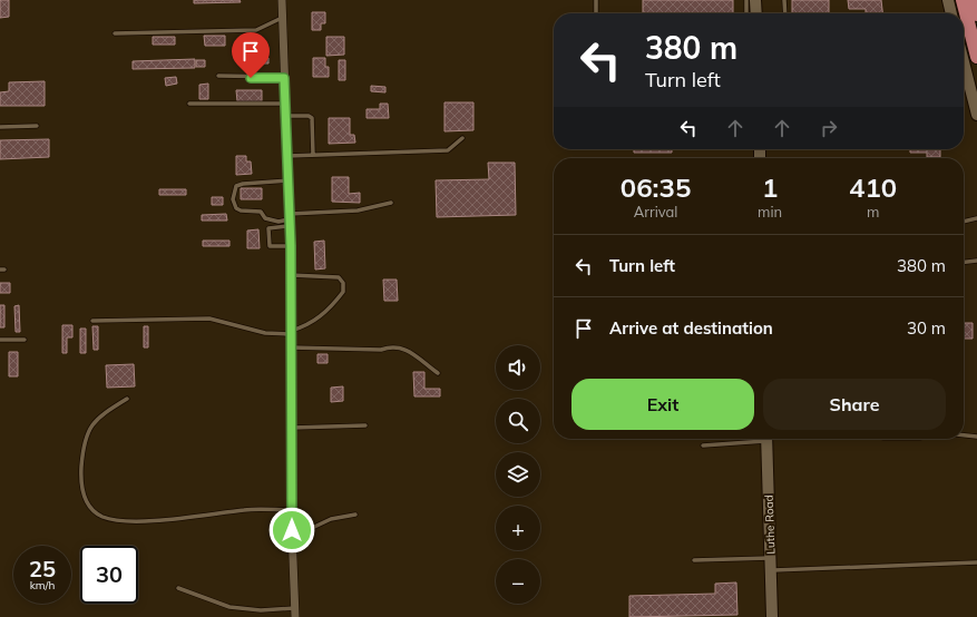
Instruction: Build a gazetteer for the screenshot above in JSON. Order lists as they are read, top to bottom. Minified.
{"streets":{"street":["Luthe Road"]},"page":{"turn":["380 m","Turn left"],"eta":["06:35","Arrival","1","min","410","m"],"list":[{"name":"Turn left","value":"380 m"},{"name":"Arrive at destination","value":"30 m"}],"map_buttons":["+","−"],"buttons":["Exit","Share"],"speed":"25 km/h","limit":"30"}}
